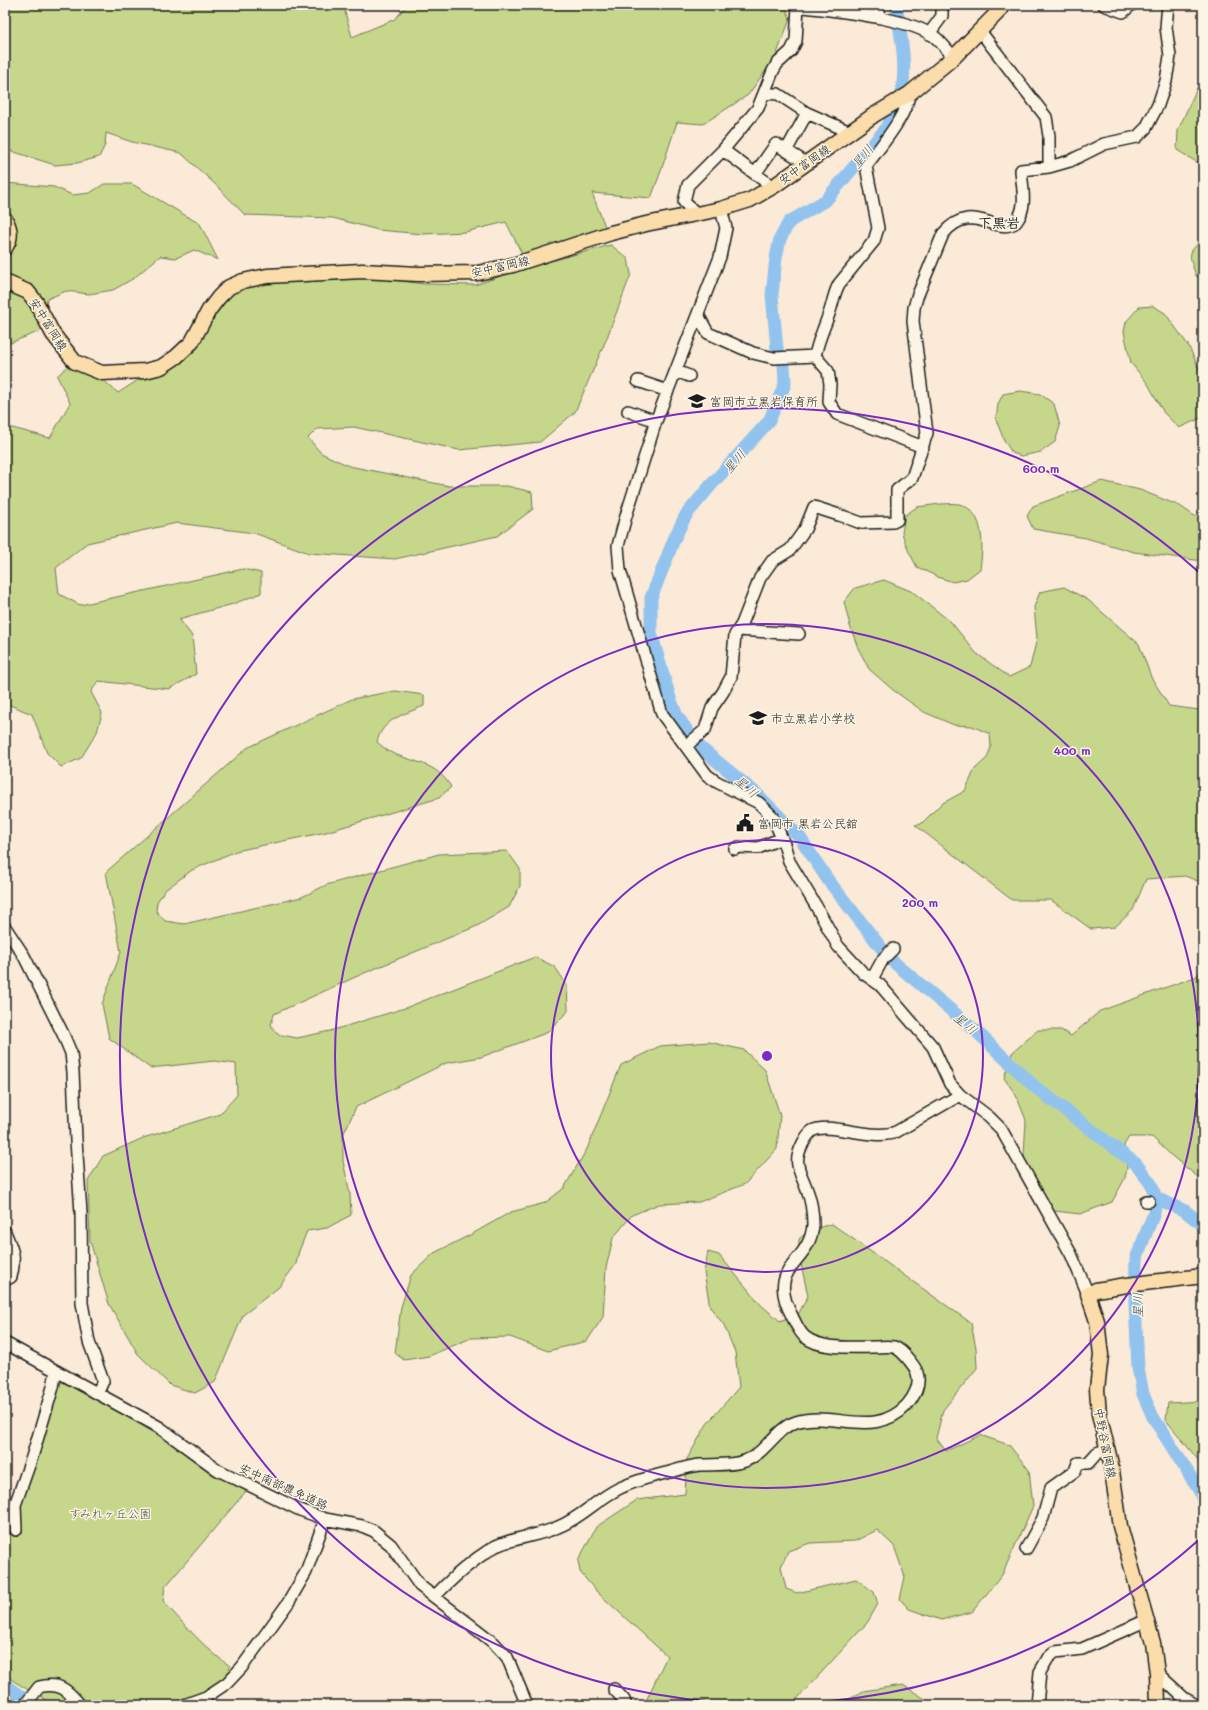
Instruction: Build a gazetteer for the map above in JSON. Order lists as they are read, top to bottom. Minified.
{"streets":{"main road":["安中富岡線","中野谷富岡線"],"street":["安中南部農免道路"]},"districts":["下黒岩"],"water":["星川"],"parks":["すみれヶ丘公園"],"places":{"school or university":["富岡市立黒岩保育所","市立黒岩小学校"],"public building":["富岡市 黒岩公民舘"]},"rings":["600 m","400 m","200 m"]}
